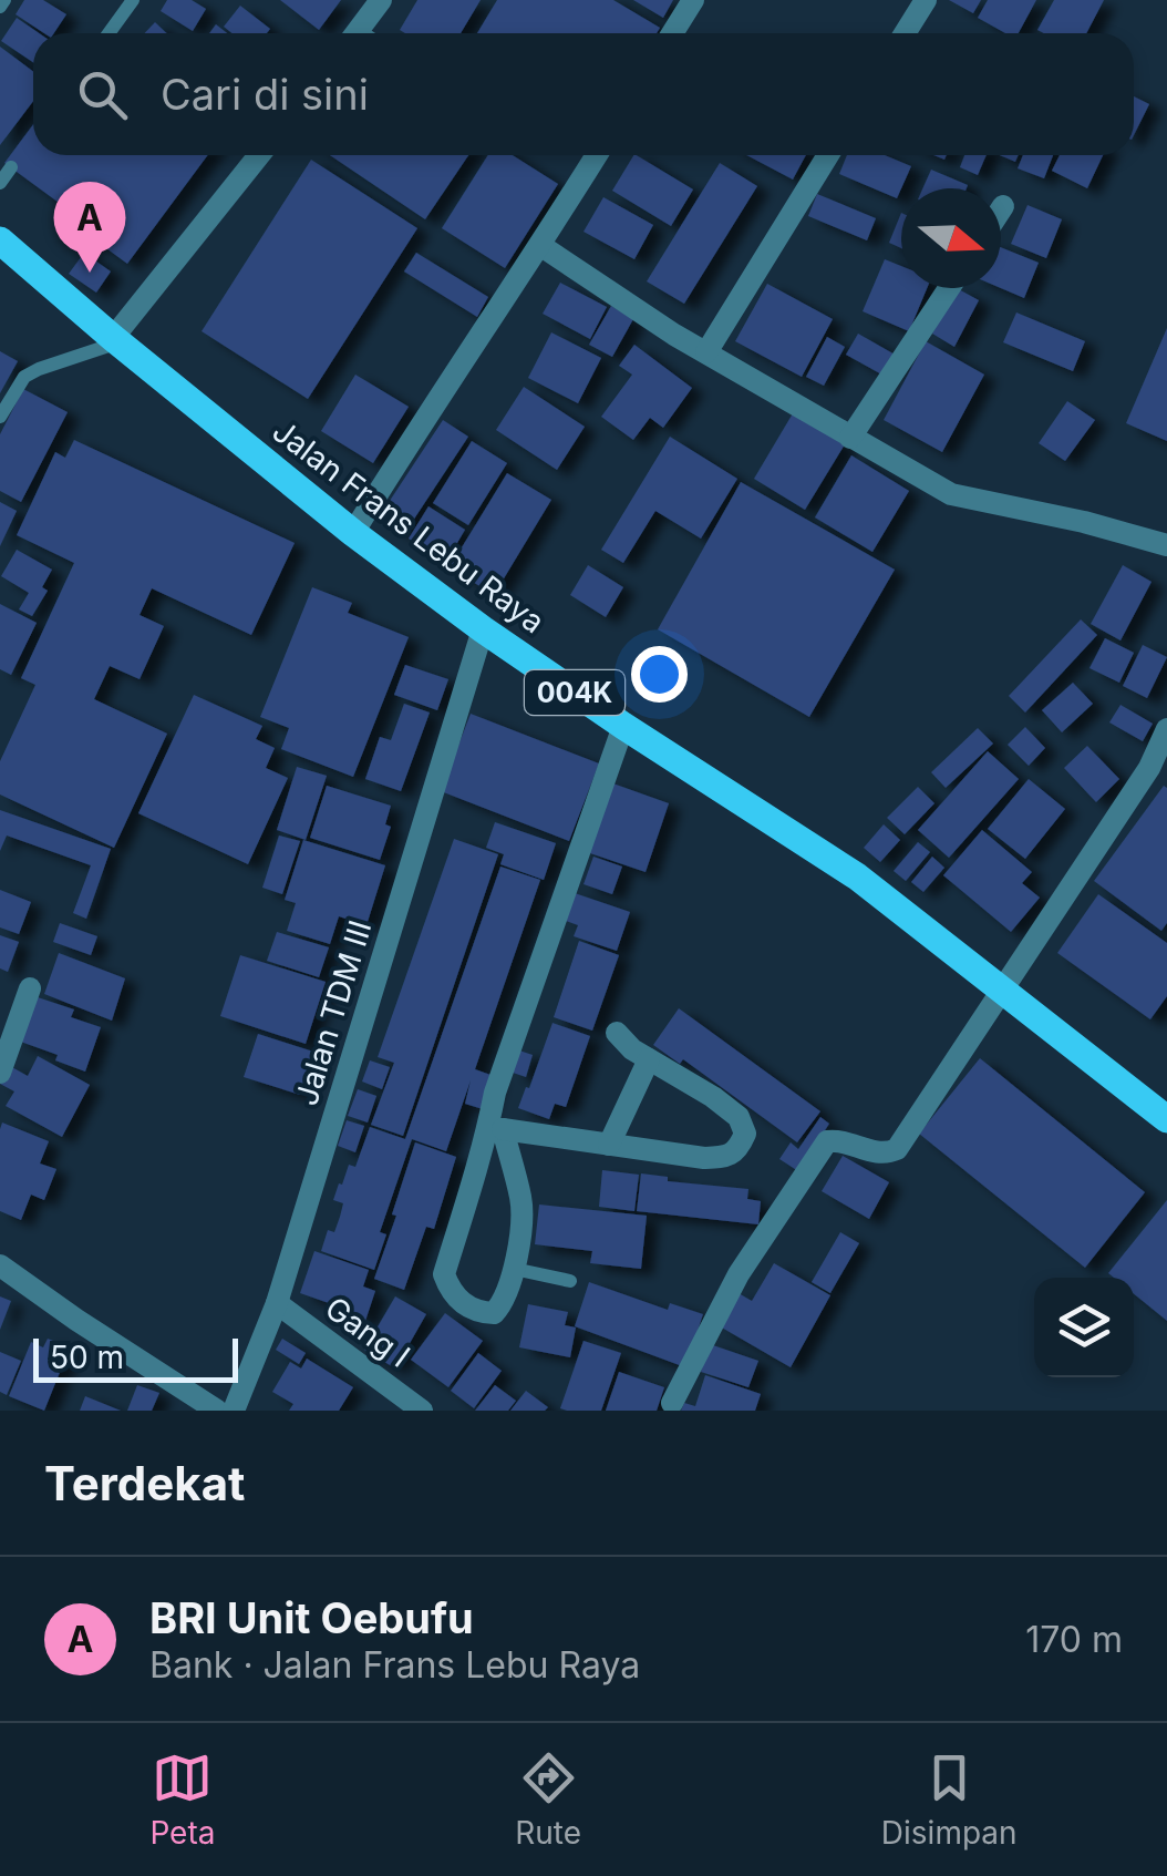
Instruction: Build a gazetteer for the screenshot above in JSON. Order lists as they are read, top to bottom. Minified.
{"streets":{"main road":["Jalan Frans Lebu Raya","004K"],"street":["Jalan TDM III","Gang I"]},"crossings":[["Jalan Frans Lebu Raya","Jalan TDM III"],["Jalan TDM III","Gang I"]],"scale_bar":"50 m","north":"right","page":{"search":"Cari di sini","pins":"A","scale":"50 m","heading":"Terdekat","list":[{"mark":"A","name":"BRI Unit Oebufu","note":"Bank · Jalan Frans Lebu Raya","value":"170 m"}],"nav":["Peta","Rute","Disimpan"]}}
